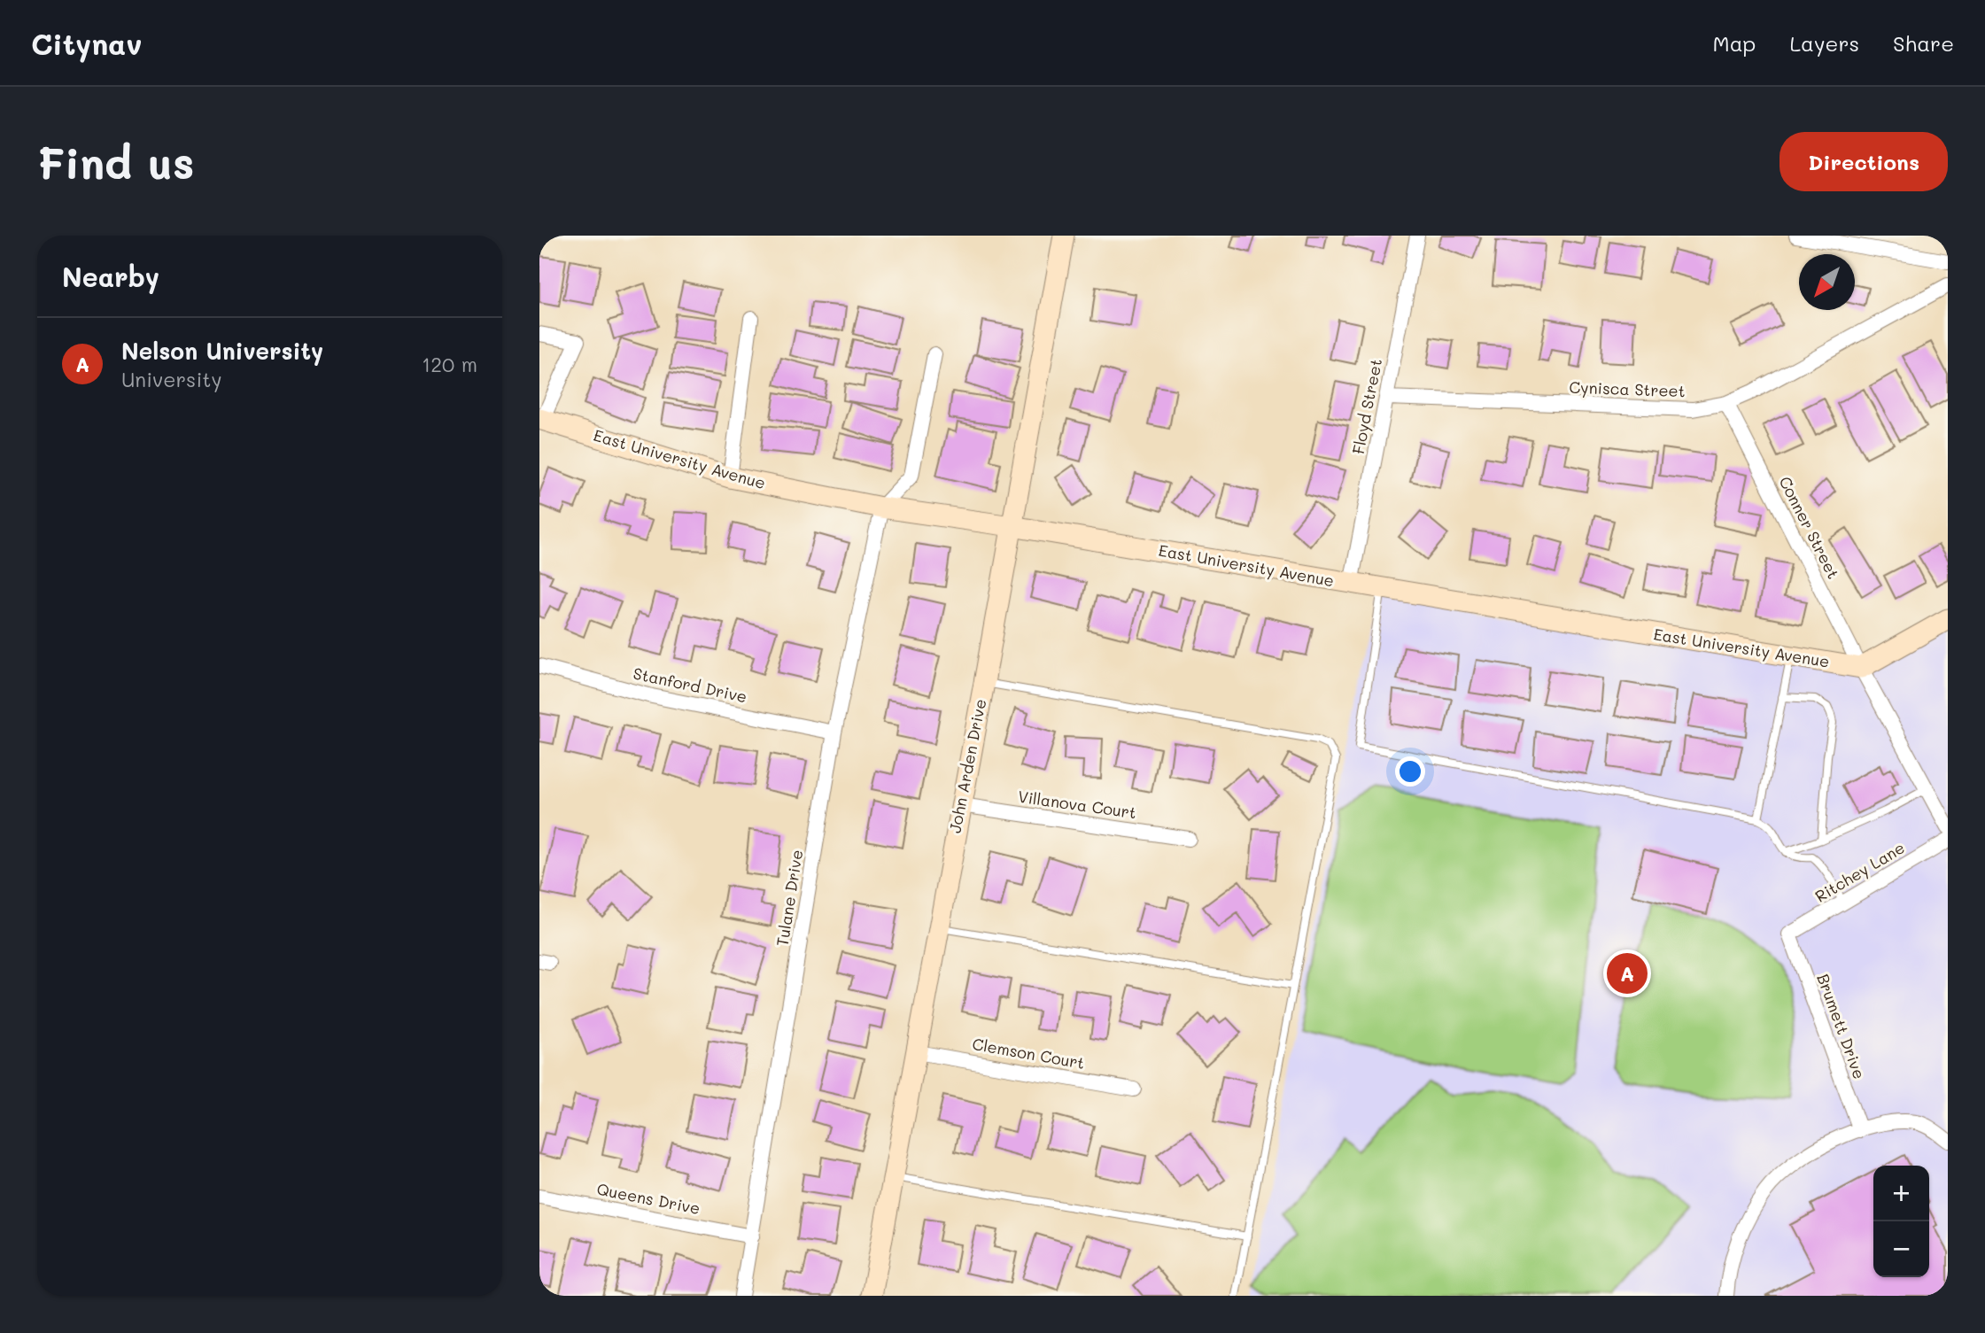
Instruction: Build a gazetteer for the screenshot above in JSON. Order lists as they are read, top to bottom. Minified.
{"streets":{"street":["Cynisca Street","Floyd Street","East University Avenue","Conner Street","Stanford Drive","John Arden Drive","Villanova Court","Ritchey Lane","Tulane Drive","Brumett Drive","Clemson Court","Queens Drive"]},"crossings":[["Cynisca Street","Floyd Street"],["Cynisca Street","Conner Street"],["Floyd Street","East University Avenue"],["East University Avenue","Conner Street"],["East University Avenue","John Arden Drive"],["East University Avenue","Tulane Drive"],["Stanford Drive","Tulane Drive"],["John Arden Drive","Villanova Court"],["John Arden Drive","Clemson Court"],["Ritchey Lane","Brumett Drive"],["Tulane Drive","Queens Drive"]],"north":"bottom left","page":{"header":"Citynav","nav":["Map","Layers","Share"],"buttons":"Directions","title":"Find us","heading":"Nearby","list":[{"mark":"A","name":"Nelson University","note":"University","value":"120 m"}],"pins":"A","map_buttons":["+","−"]}}
